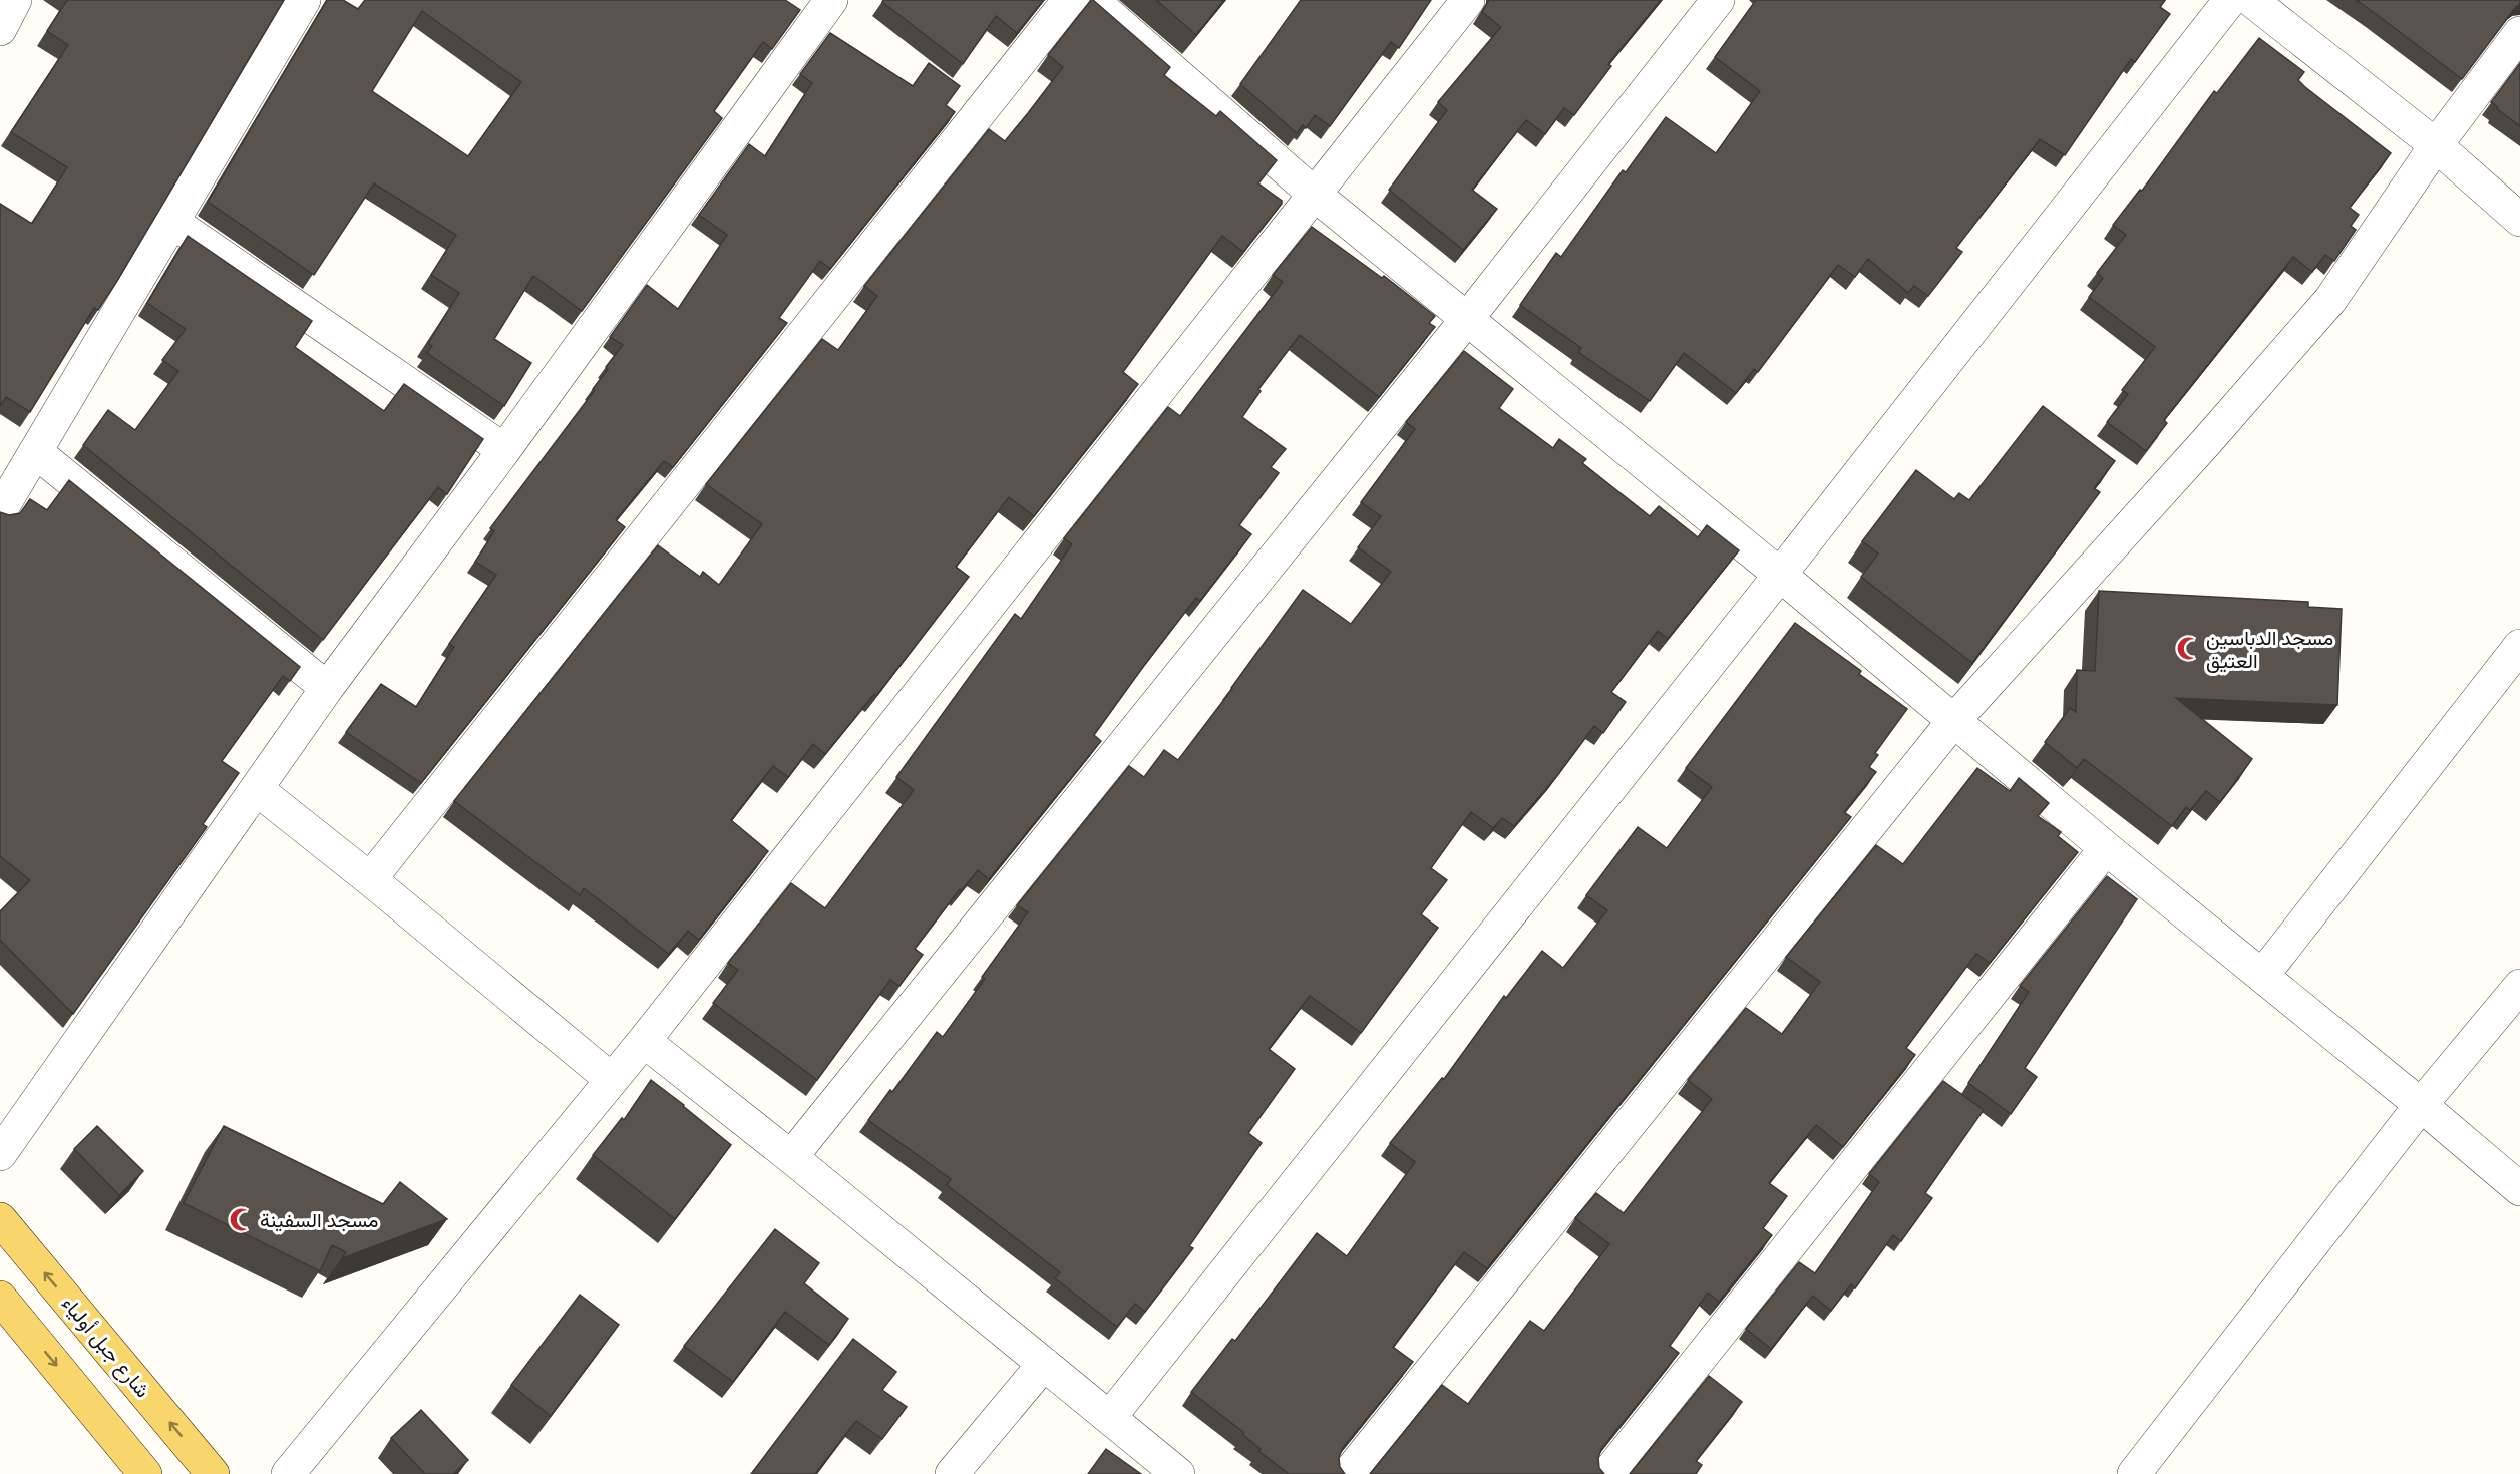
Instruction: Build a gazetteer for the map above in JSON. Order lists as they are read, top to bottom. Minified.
{"streets":{"main road":["شارع جبل أولياء"]},"places":{"mosque":["مسجد الدباسين العتيق","مسجد السفينة"]}}
